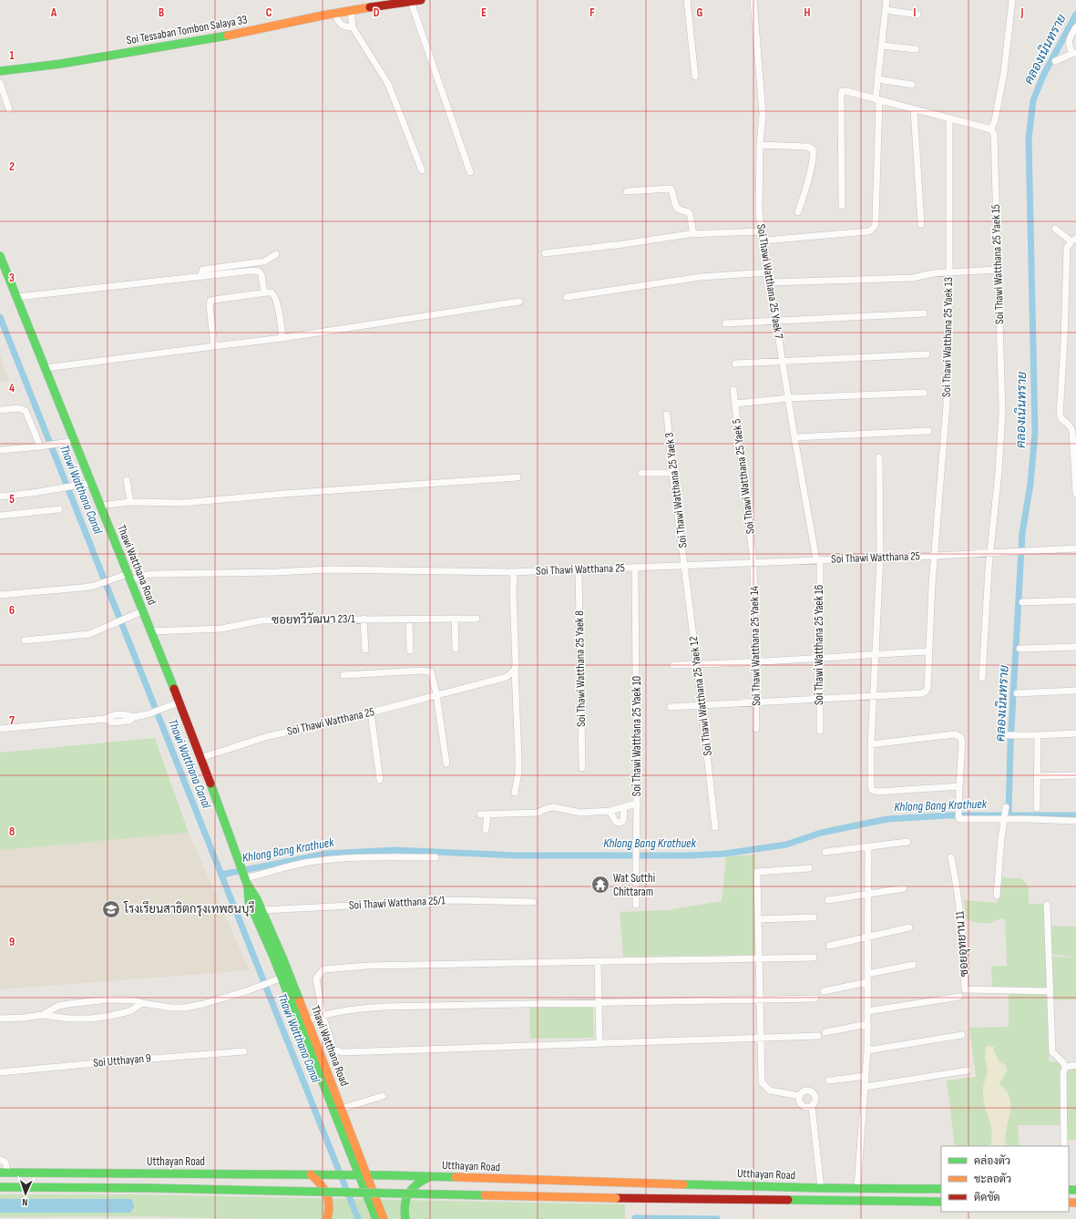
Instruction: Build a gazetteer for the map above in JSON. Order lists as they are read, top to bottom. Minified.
{"streets":{"main road":["Soi Tessaban Tombon Salaya 33","Thawi Watthana Road","Utthayan Road"],"street":["Soi Thawi Watthana 25 Yaek 15","Soi Thawi Watthana 25 Yaek 7","Soi Thawi Watthana 25 Yaek 13","Soi Thawi Watthana 25 Yaek 5","Soi Thawi Watthana 25 Yaek 3","Soi Thawi Watthana 25","ซอยทวีวัฒนา 23/1","Soi Thawi Watthana 25 Yaek 16","Soi Thawi Watthana 25 Yaek 14","Soi Thawi Watthana 25 Yaek 8","Soi Thawi Watthana 25 Yaek 12","Soi Thawi Watthana 25 Yaek 10","Soi Thawi Watthana 25/1","ซอยอุทยาน 11","Soi Utthayan 9"]},"crossings":[["Soi Thawi Watthana 25 Yaek 15","Soi Thawi Watthana 25"],["Soi Thawi Watthana 25 Yaek 7","Soi Thawi Watthana 25"],["Soi Thawi Watthana 25 Yaek 7","Soi Thawi Watthana 25 Yaek 16"],["Soi Thawi Watthana 25 Yaek 13","Soi Thawi Watthana 25"],["Soi Thawi Watthana 25 Yaek 5","Soi Thawi Watthana 25"],["Soi Thawi Watthana 25 Yaek 5","Soi Thawi Watthana 25 Yaek 14"],["Soi Thawi Watthana 25 Yaek 3","Soi Thawi Watthana 25"],["Soi Thawi Watthana 25 Yaek 3","Soi Thawi Watthana 25 Yaek 12"],["Soi Thawi Watthana 25","Thawi Watthana Road"],["Soi Thawi Watthana 25","Soi Thawi Watthana 25 Yaek 16"],["Soi Thawi Watthana 25","Soi Thawi Watthana 25 Yaek 14"],["Soi Thawi Watthana 25","Soi Thawi Watthana 25 Yaek 8"],["Soi Thawi Watthana 25","Soi Thawi Watthana 25 Yaek 12"],["Soi Thawi Watthana 25","Soi Thawi Watthana 25 Yaek 10"],["Thawi Watthana Road","ซอยทวีวัฒนา 23/1"],["Thawi Watthana Road","Soi Thawi Watthana 25/1"],["Thawi Watthana Road","Utthayan Road"]],"water":["คลองเนินทราย","Thawi Watthana Canal","Khlong Bang Krathuek"],"places":{"temple":["Wat Sutthi Chittaram"],"school or university":["โรงเรียนสาธิตกรุงเทพธนบุรี"]},"legend":["คล่องตัว","ชะลอตัว","ติดขัด"],"north":"bottom","grid":{"columns":["A","B","C","D","E","F","G","H","I","J"],"rows":["1","2","3","4","5","6","7","8","9"]}}
